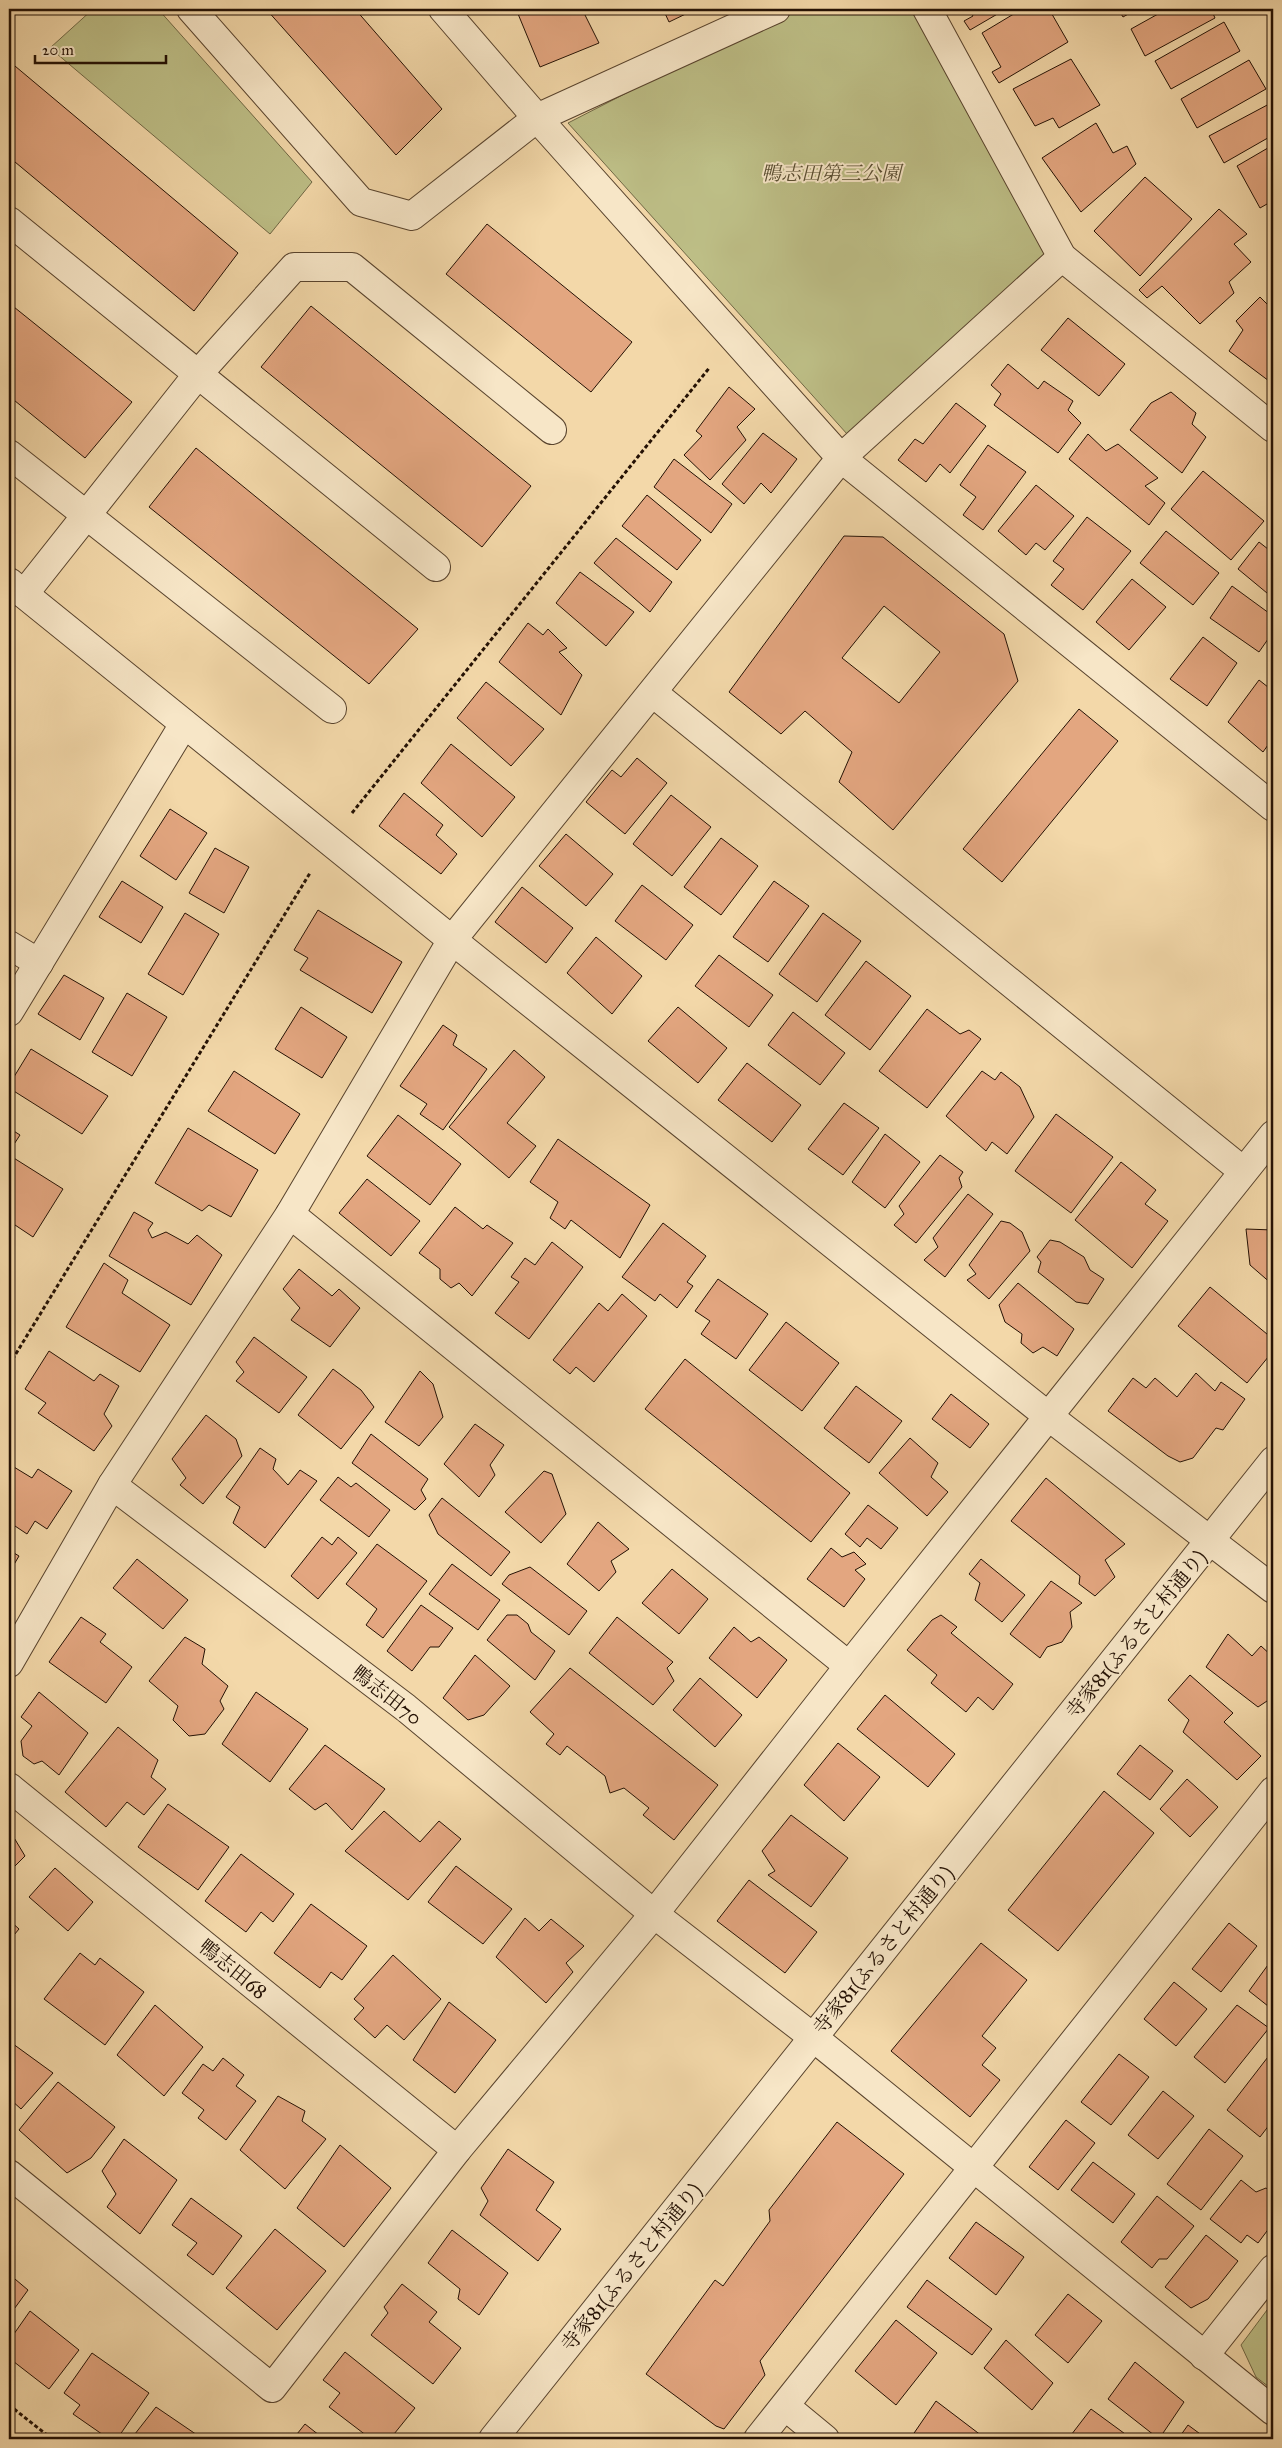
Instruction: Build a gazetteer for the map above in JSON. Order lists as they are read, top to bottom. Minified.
{"streets":{"street":["寺家81(ふるさと村通り)","鴨志田70","鴨志田68"]},"crossings":[["寺家81(ふるさと村通り)","鴨志田70"]],"parks":["鴨志田第三公園"],"scale_bar":"20 m"}
